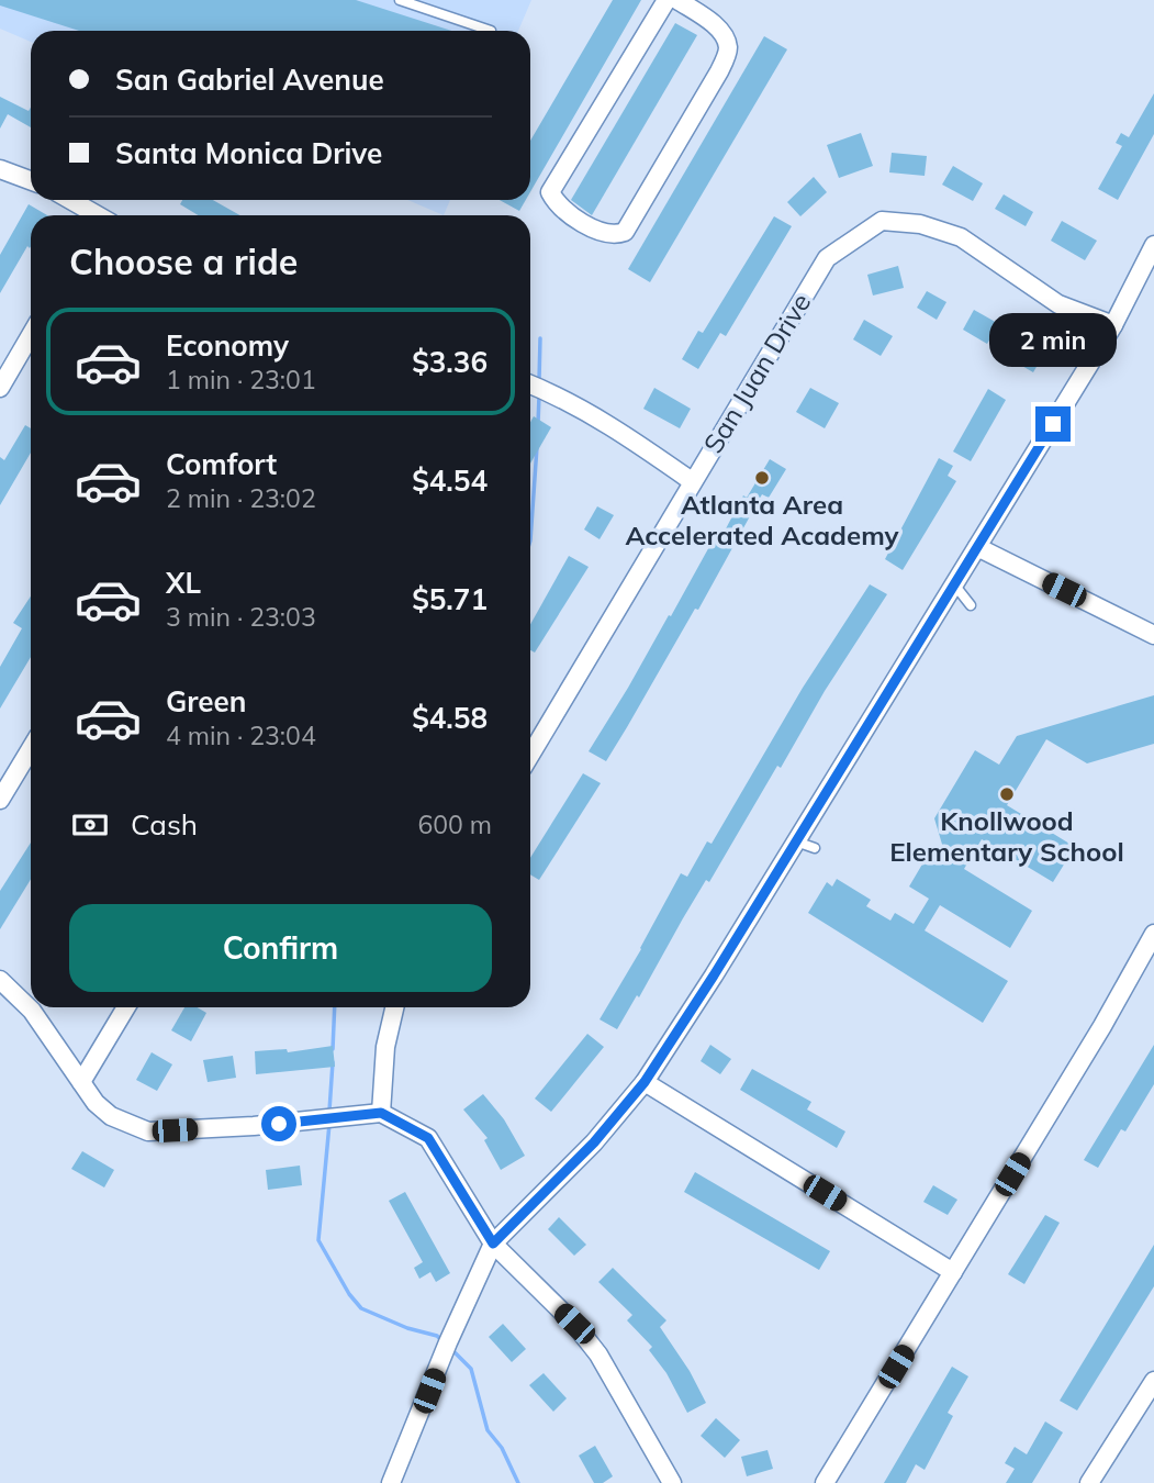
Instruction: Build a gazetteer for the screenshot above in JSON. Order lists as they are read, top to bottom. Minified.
{"streets":{"street":["San Juan Drive"]},"places":["Atlanta Area Accelerated Academy","Knollwood Elementary School"],"page":{"banner":["San Gabriel Avenue","Santa Monica Drive"],"heading":"Choose a ride","list":[{"name":"Economy","note":"1 min · 23:01","value":"$3.36"},{"name":"Comfort","note":"2 min · 23:02","value":"$4.54"},{"name":"XL","note":"3 min · 23:03","value":"$5.71"},{"name":"Green","note":"4 min · 23:04","value":"$4.58"}],"bubble":"2 min","pay":["Cash","600 m"],"buttons":"Confirm"}}
